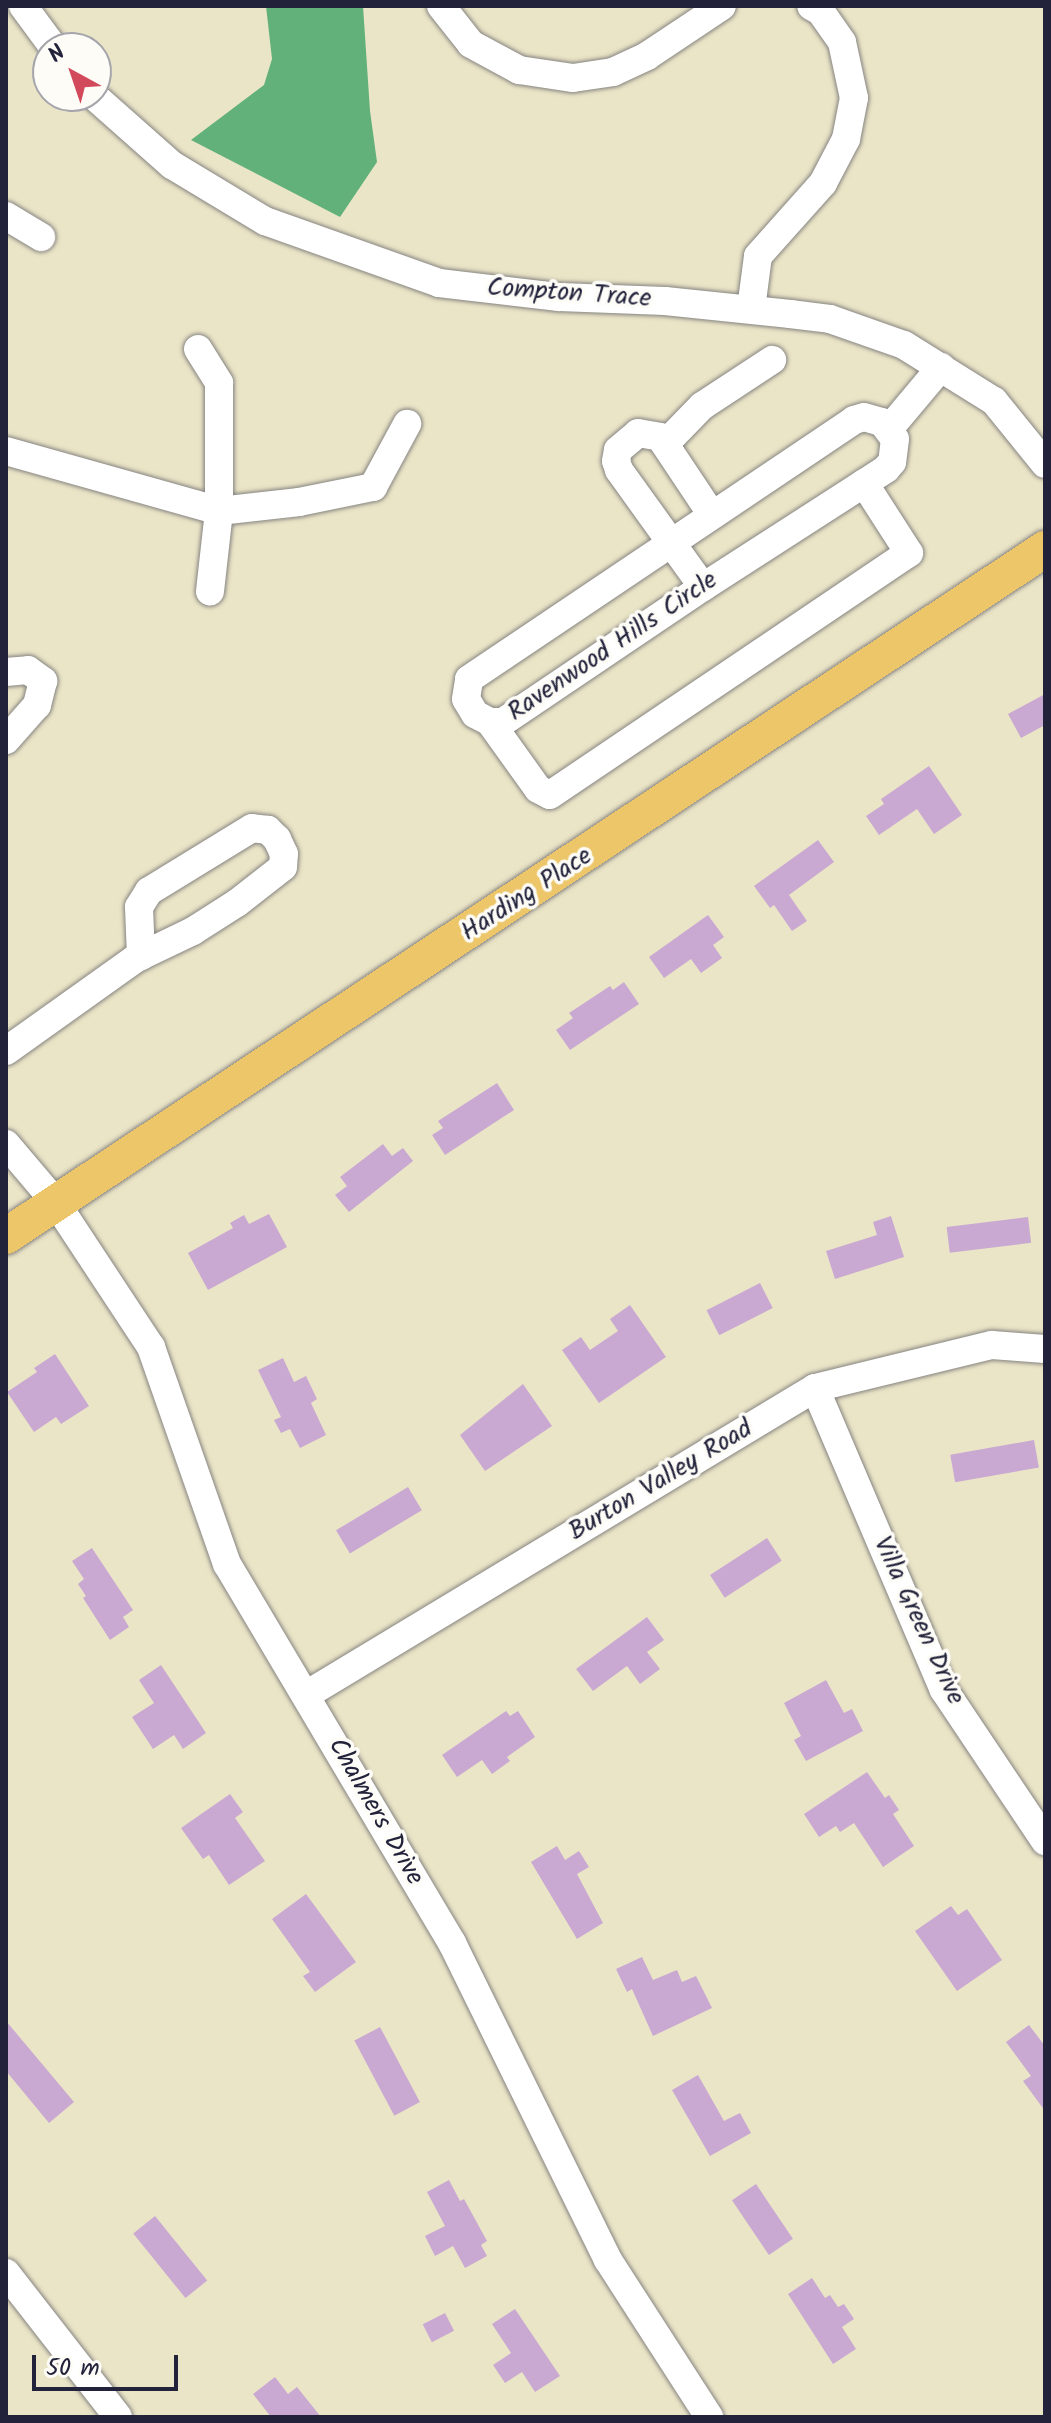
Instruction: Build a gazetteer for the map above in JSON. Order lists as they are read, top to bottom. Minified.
{"streets":{"main road":["Harding Place"],"street":["Compton Trace","Ravenwood Hills Circle","Burton Valley Road","Villa Green Drive","Chalmers Drive"]},"crossings":[["Harding Place","Chalmers Drive"],["Burton Valley Road","Villa Green Drive"],["Burton Valley Road","Chalmers Drive"]],"scale_bar":"50 m","north":"top left"}
